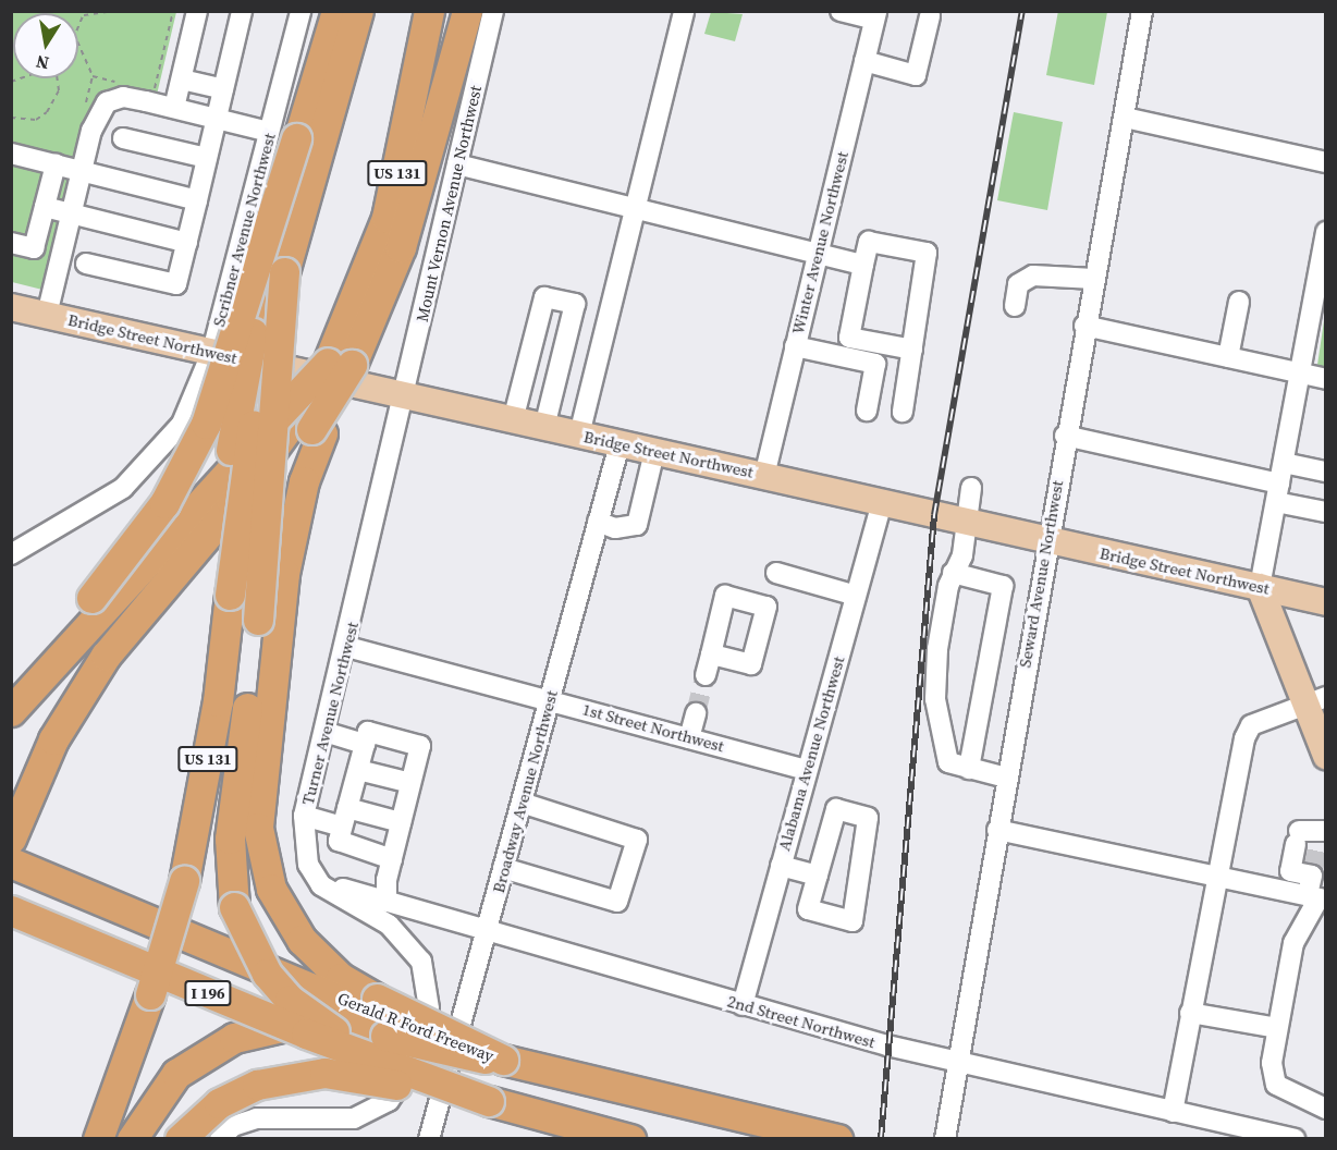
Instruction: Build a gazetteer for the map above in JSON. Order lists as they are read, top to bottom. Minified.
{"streets":{"highway":["US 131","I 196","Gerald R Ford Freeway"],"main road":["Bridge Street Northwest"],"street":["Mount Vernon Avenue Northwest","Scribner Avenue Northwest","Winter Avenue Northwest","Seward Avenue Northwest","Turner Avenue Northwest","1st Street Northwest","Alabama Avenue Northwest","Broadway Avenue Northwest","2nd Street Northwest"]},"crossings":[["Mount Vernon Avenue Northwest","Bridge Street Northwest"],["Mount Vernon Avenue Northwest","Turner Avenue Northwest"],["Scribner Avenue Northwest","Bridge Street Northwest"],["Winter Avenue Northwest","Bridge Street Northwest"],["Bridge Street Northwest","Seward Avenue Northwest"],["Bridge Street Northwest","Turner Avenue Northwest"],["Bridge Street Northwest","Alabama Avenue Northwest"],["Bridge Street Northwest","Broadway Avenue Northwest"],["Seward Avenue Northwest","2nd Street Northwest"],["Turner Avenue Northwest","1st Street Northwest"],["Turner Avenue Northwest","2nd Street Northwest"],["1st Street Northwest","Alabama Avenue Northwest"],["1st Street Northwest","Broadway Avenue Northwest"],["Alabama Avenue Northwest","2nd Street Northwest"],["Broadway Avenue Northwest","2nd Street Northwest"]],"north":"bottom"}
